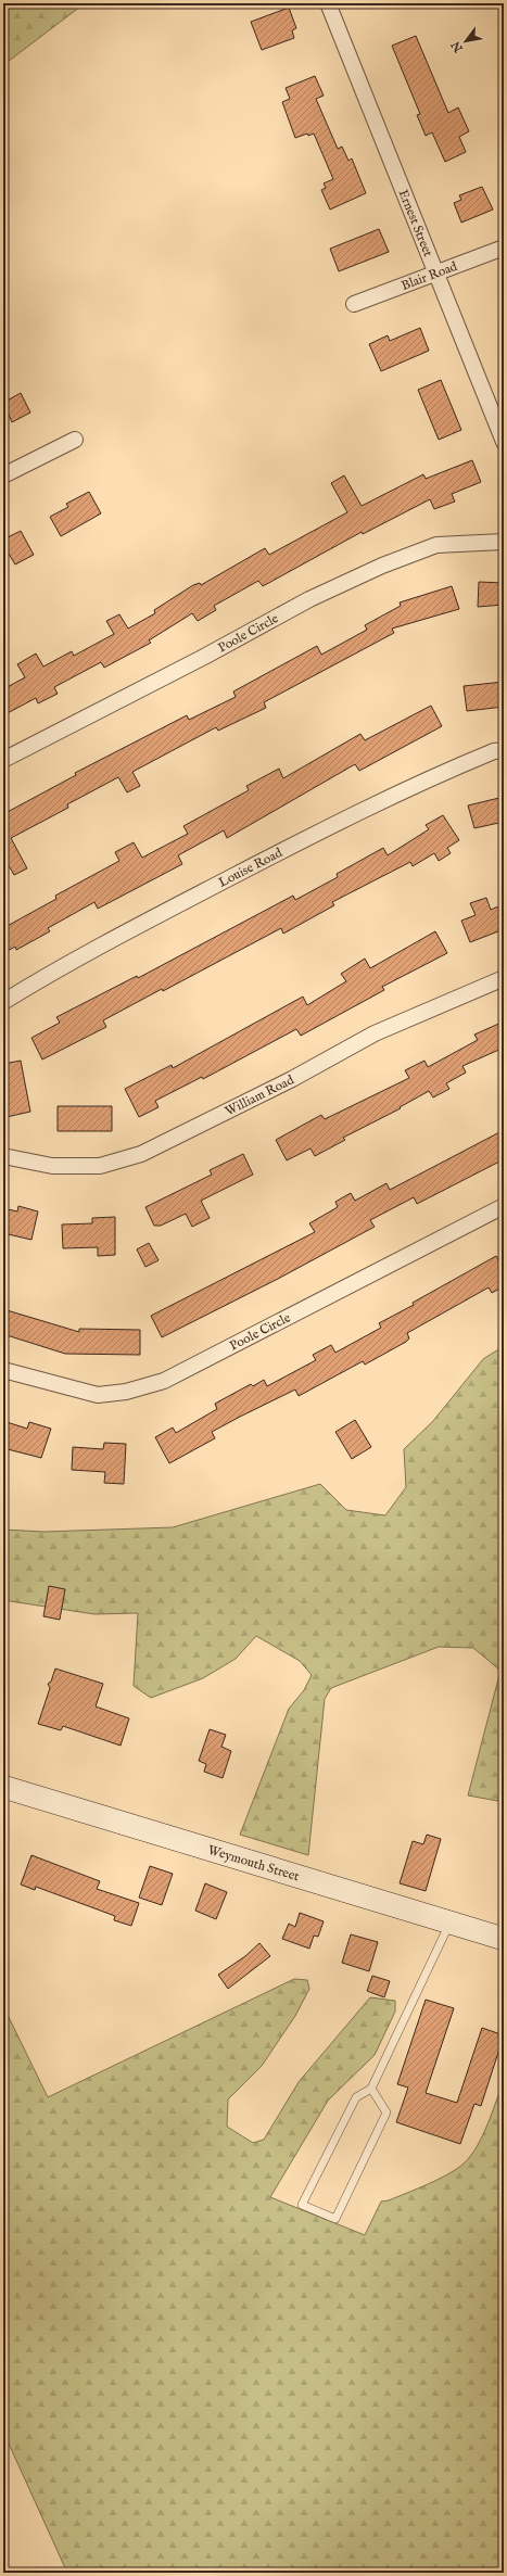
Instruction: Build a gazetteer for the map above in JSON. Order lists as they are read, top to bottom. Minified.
{"streets":{"main road":["Weymouth Street"],"street":["Ernest Street","Blair Road","Poole Circle","Louise Road","William Road"]},"crossings":[["Ernest Street","Blair Road"]],"north":"bottom left"}
